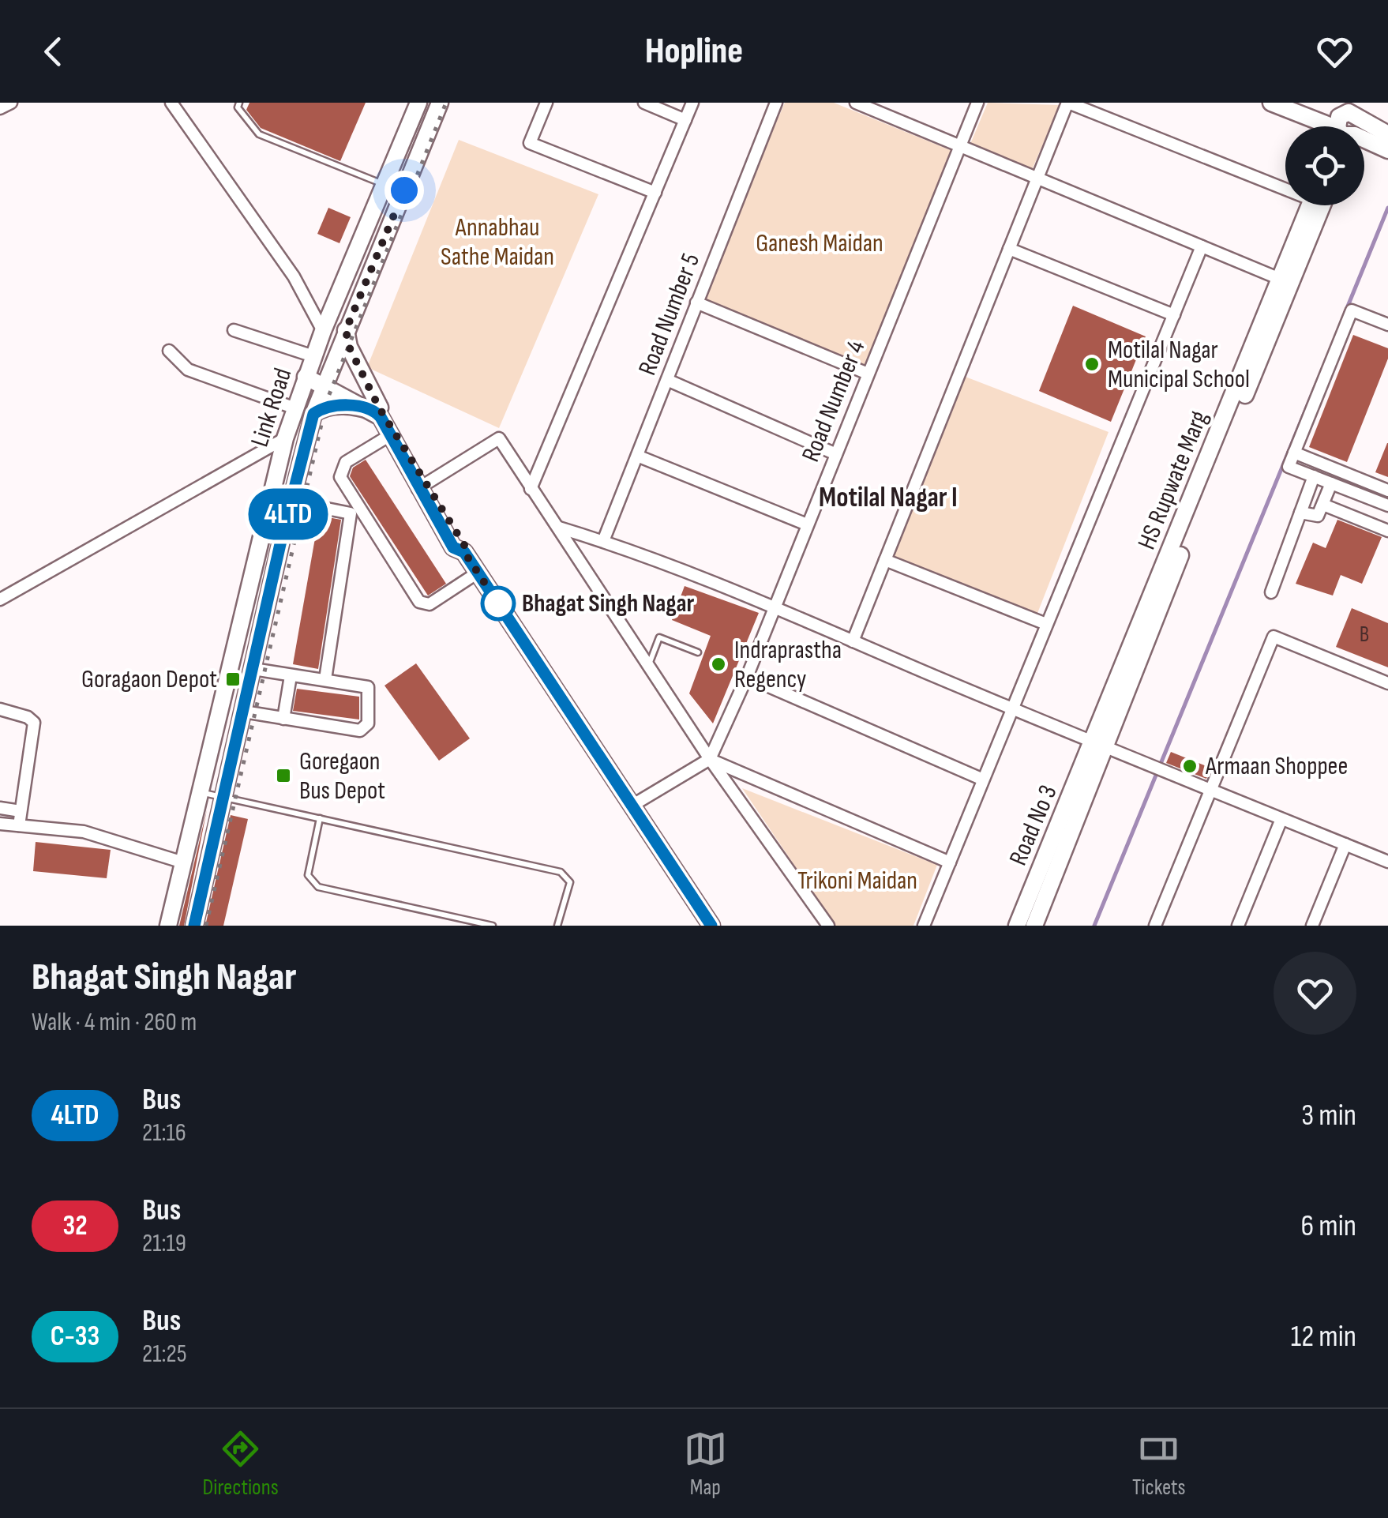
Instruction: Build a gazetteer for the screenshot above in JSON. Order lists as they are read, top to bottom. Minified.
{"streets":{"street":["Road Number 5","Road Number 4","Link Road","HS Rupwate Marg","Road No 3"]},"crossings":[["HS Rupwate Marg","Road No 3"]],"districts":["Motilal Nagar I"],"parks":["Annabhau Sathe Maidan","Ganesh Maidan","Trikoni Maidan"],"places":{"other":["Motilal Nagar Municipal School","Bhagat Singh Nagar","Indraprastha Regency","Armaan Shoppee"],"transit":["Goragaon Depot","Goregaon Bus Depot"]},"lines":["bus line 4LTD"],"house_numbers":["B"],"page":{"header":"Hopline","on_map":"4LTD","heading":["Bhagat Singh Nagar","Walk · 4 min · 260 m"],"list":[{"mark":"4LTD","name":"Bus","note":"21:16","value":"3 min"},{"mark":"32","name":"Bus","note":"21:19","value":"6 min"},{"mark":"C-33","name":"Bus","note":"21:25","value":"12 min"}],"tabs":["Directions","Map","Tickets"]}}
